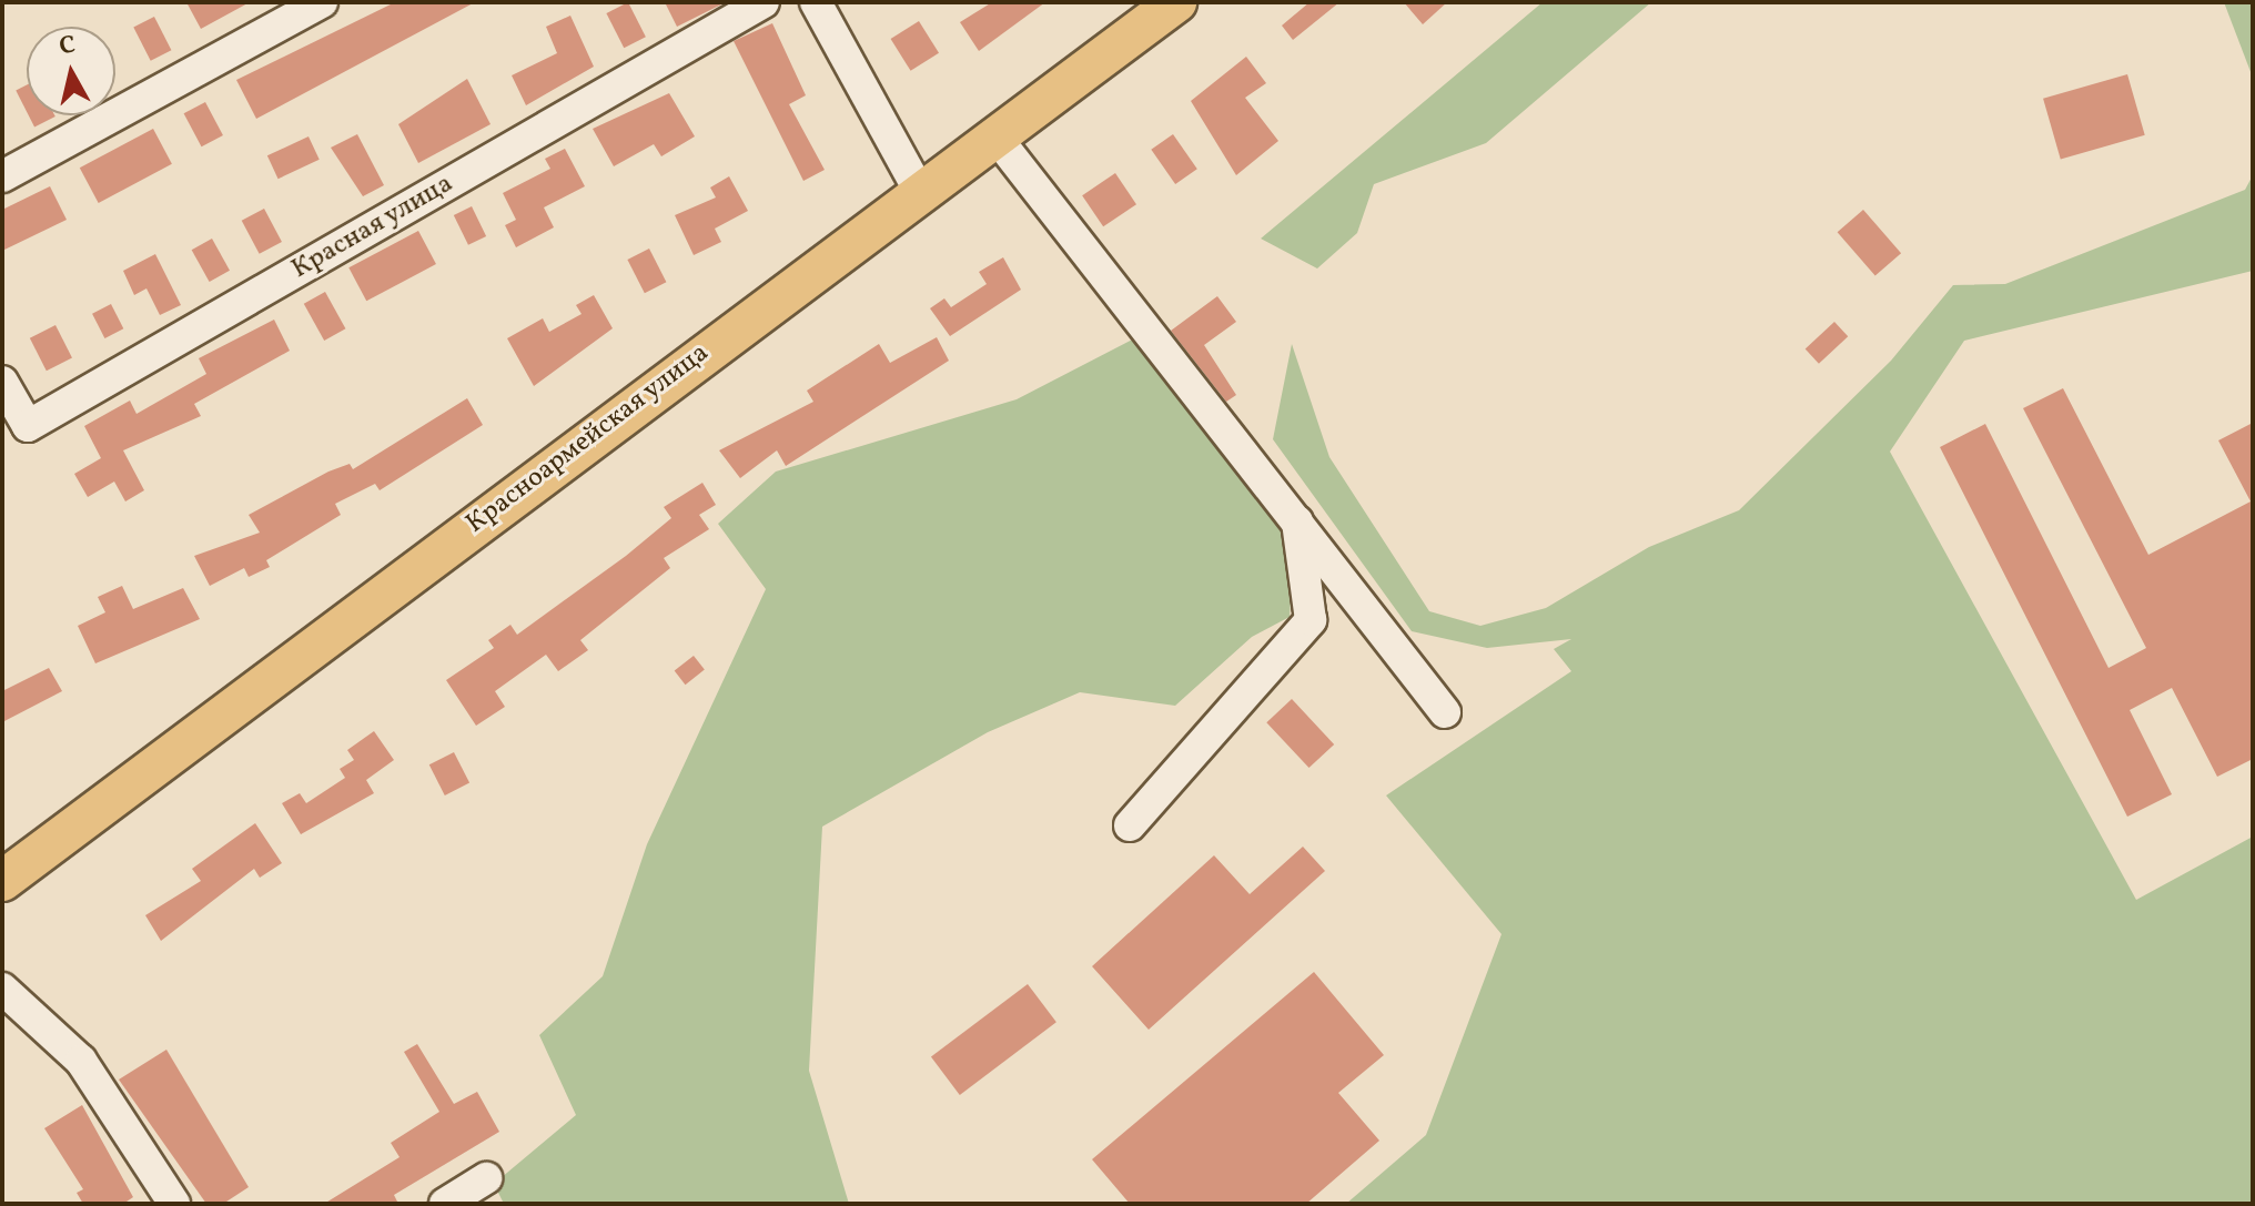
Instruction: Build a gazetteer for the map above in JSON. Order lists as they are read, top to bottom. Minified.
{"streets":{"main road":["Красноармейская улица"],"street":["Красная улица"]},"north":"top"}
